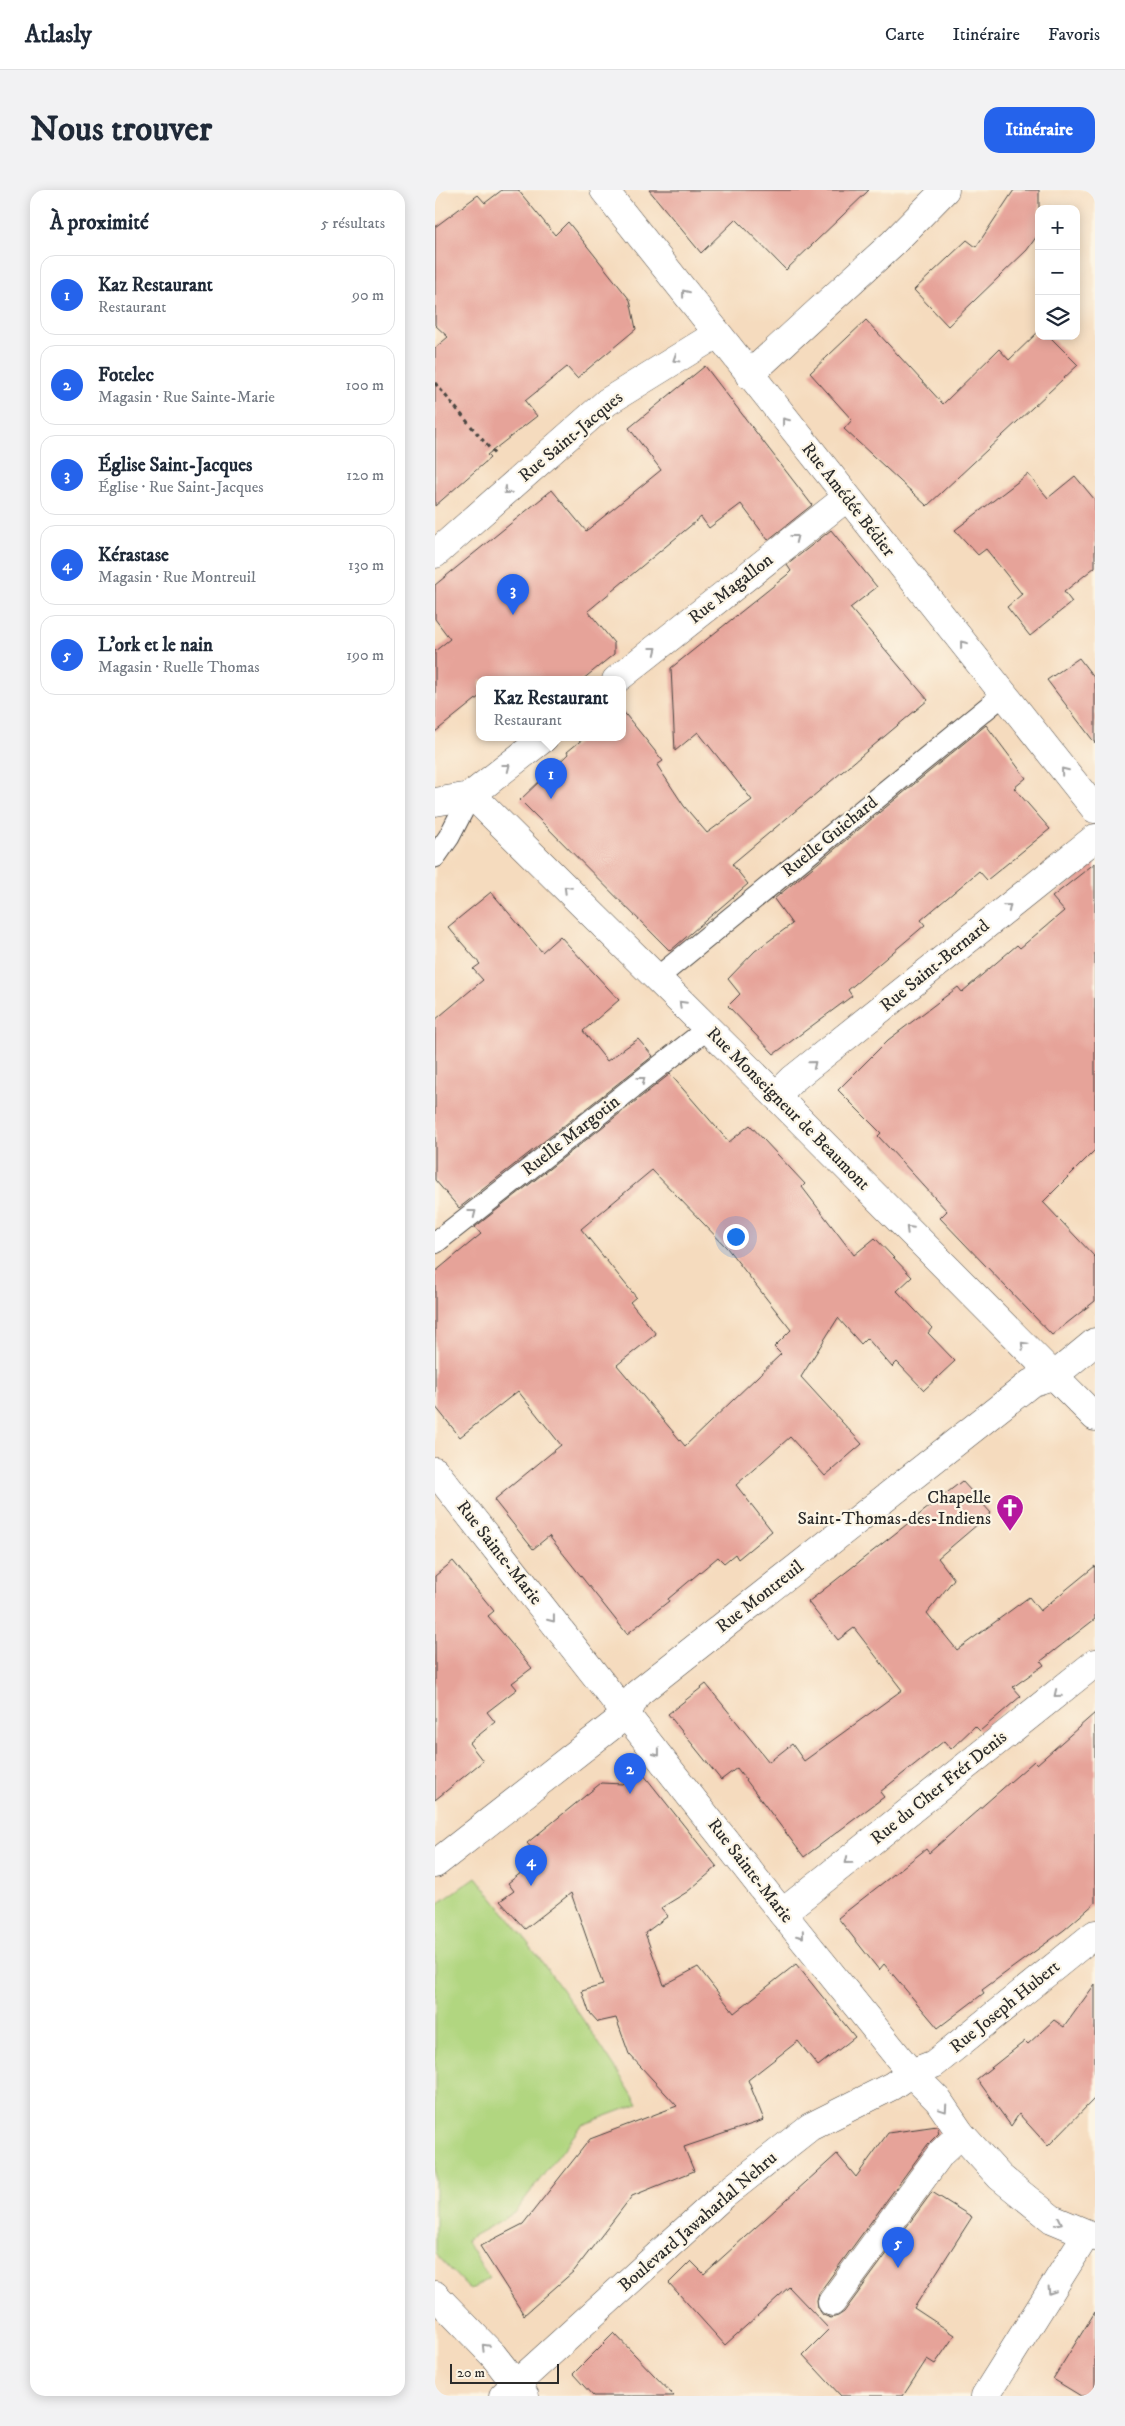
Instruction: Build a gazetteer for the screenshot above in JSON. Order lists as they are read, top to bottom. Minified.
{"streets":{"street":["Rue Saint-Jacques","Rue Amédée Bédier","Rue Magallon","Rue Saint-Bernard","Rue Monseigneur de Beaumont","Rue Sainte-Marie","Rue Montreuil","Rue du Cher Frér Denis","Rue Joseph Hubert","Boulevard Jawaharlal Nehru"],"lane":["Ruelle Guichard","Ruelle Margotin"]},"crossings":[["Rue Saint-Jacques","Rue Amédée Bédier"],["Rue Amédée Bédier","Rue Magallon"],["Rue Amédée Bédier","Ruelle Guichard"],["Ruelle Guichard","Rue Monseigneur de Beaumont"],["Rue Saint-Bernard","Rue Monseigneur de Beaumont"],["Rue Monseigneur de Beaumont","Ruelle Margotin"],["Rue Monseigneur de Beaumont","Rue Montreuil"],["Rue Sainte-Marie","Rue Montreuil"],["Rue Sainte-Marie","Rue du Cher Frér Denis"],["Rue Sainte-Marie","Rue Joseph Hubert"],["Rue Sainte-Marie","Boulevard Jawaharlal Nehru"],["Rue Joseph Hubert","Boulevard Jawaharlal Nehru"]],"one_way":["Rue Saint-Jacques","Rue Amédée Bédier","Rue Magallon","Rue Saint-Bernard","Rue Monseigneur de Beaumont","Ruelle Margotin","Rue Sainte-Marie","Rue du Cher Frér Denis"],"places":{"church":["Chapelle Saint-Thomas-des-Indiens"]},"scale_bar":"20 m","page":{"header":"Atlasly","nav":["Carte","Itinéraire","Favoris"],"buttons":"Itinéraire","title":"Nous trouver","heading":["À proximité","5 résultats"],"map_buttons":["+","−"],"list":[{"mark":"1","name":"Kaz Restaurant","note":"Restaurant","value":"90 m"},{"mark":"2","name":"Fotelec","note":"Magasin · Rue Sainte-Marie","value":"100 m"},{"mark":"3","name":"Église Saint-Jacques","note":"Église · Rue Saint-Jacques","value":"120 m"},{"mark":"4","name":"Kérastase","note":"Magasin · Rue Montreuil","value":"130 m"},{"mark":"5","name":"L'ork et le nain","note":"Magasin · Ruelle Thomas","value":"190 m"}],"pins":["3","1","2","4","5"],"popup":["Kaz Restaurant","Restaurant"],"scale":"20 m"}}
